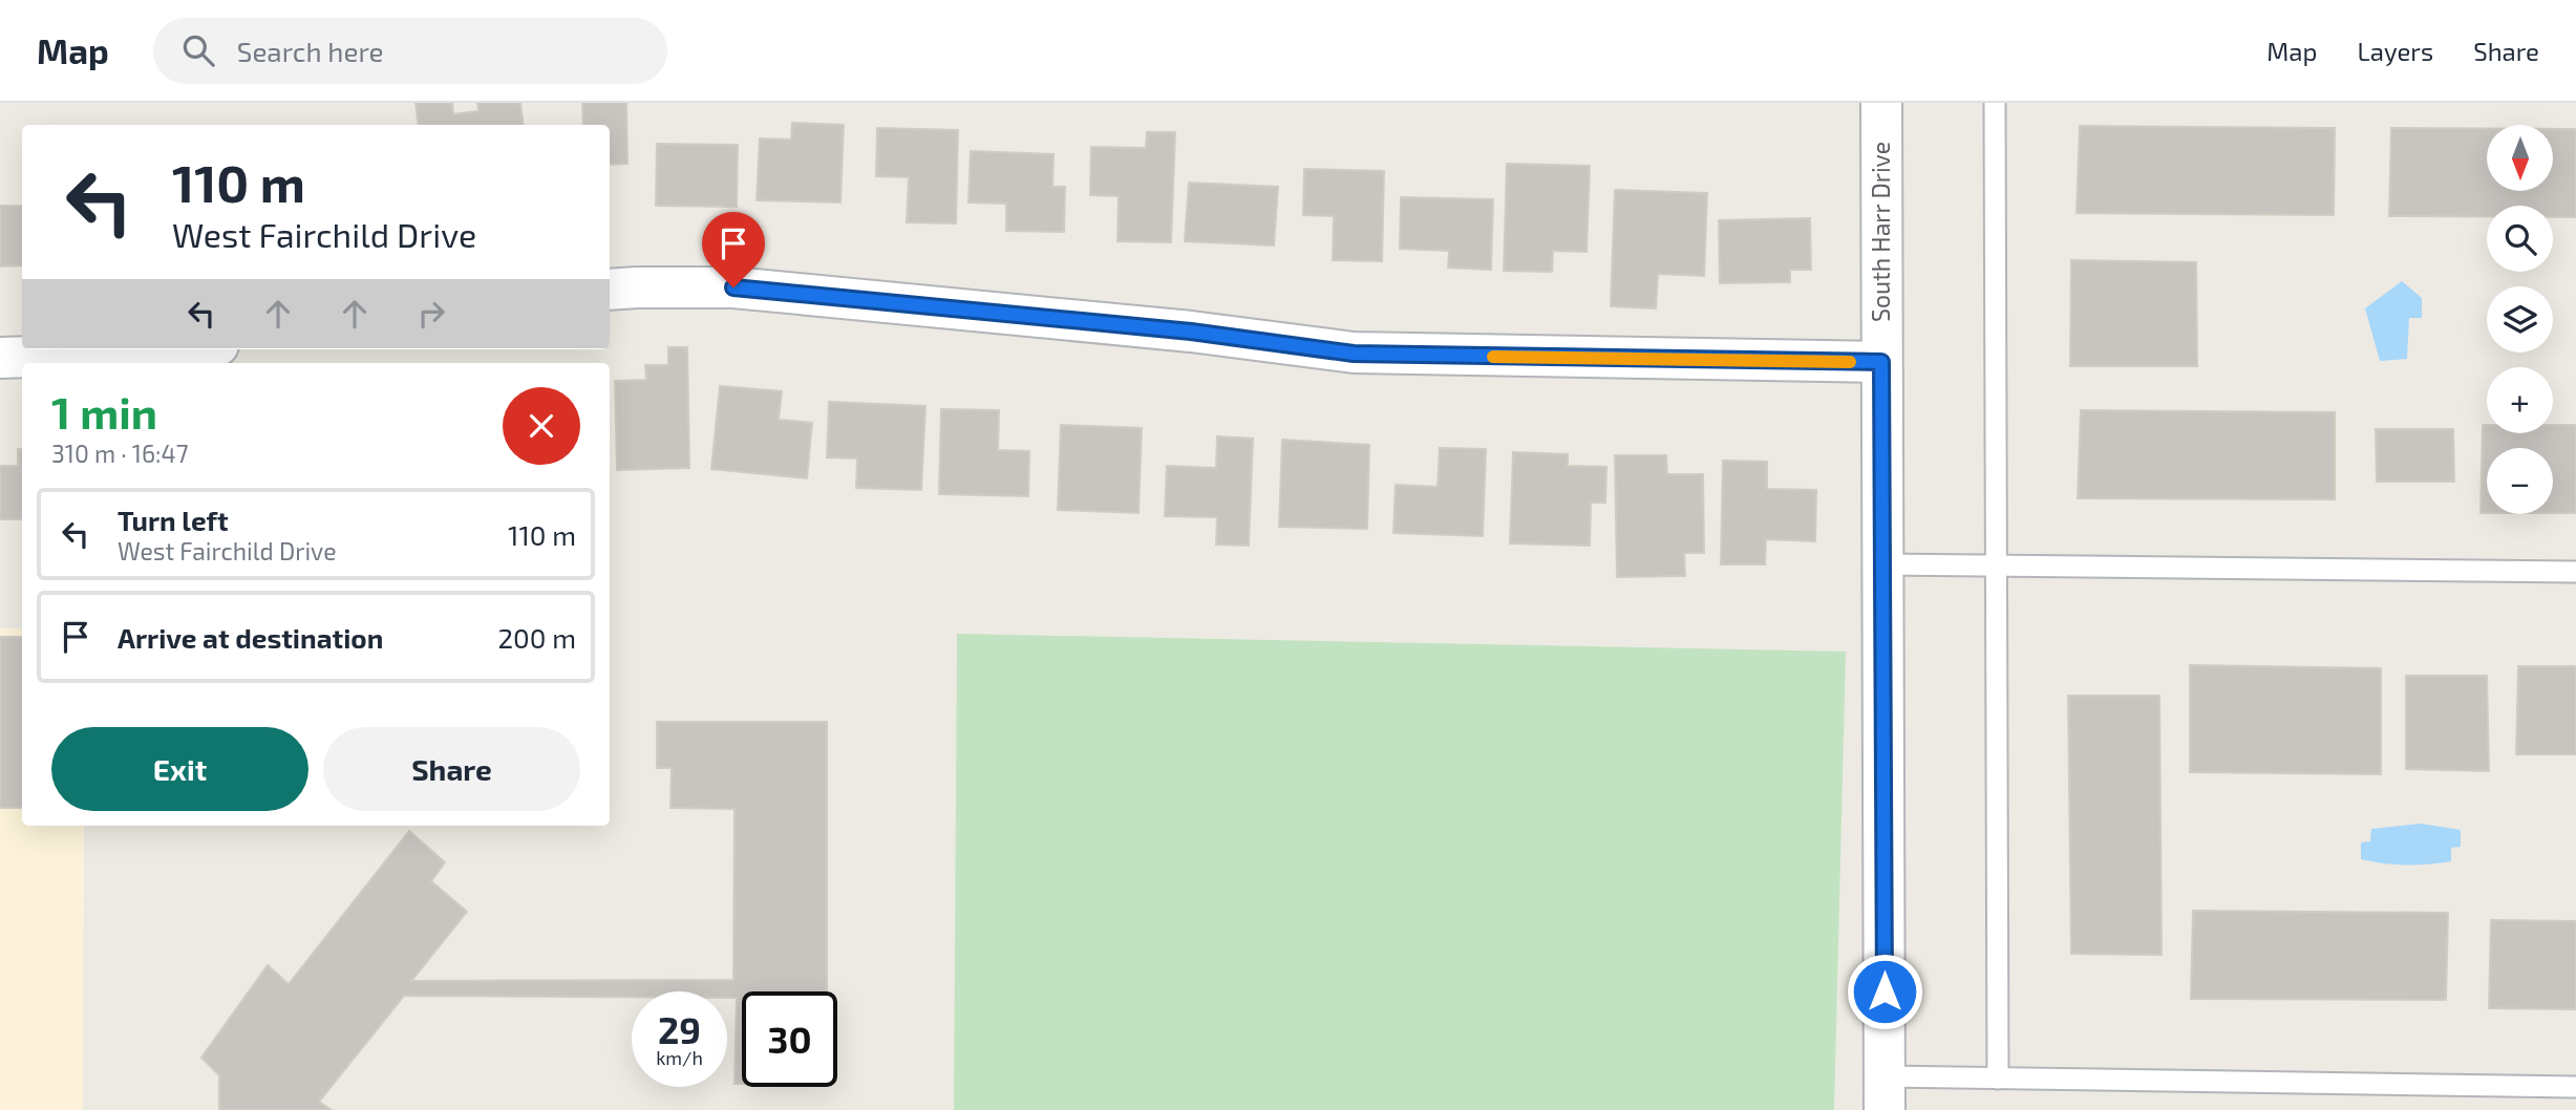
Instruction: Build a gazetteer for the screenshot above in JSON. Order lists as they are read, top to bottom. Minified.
{"streets":{"street":["South Harr Drive"]},"north":"bottom","page":{"header":"Map","search":"Search here","nav":["Map","Layers","Share"],"map_buttons":["+","−"],"turn":["110 m","West Fairchild Drive"],"heading":["1 min","310 m · 16:47"],"list":[{"name":"Turn left","note":"West Fairchild Drive","value":"110 m"},{"name":"Arrive at destination","value":"200 m"}],"buttons":["Exit","Share"],"speed":"29 km/h","limit":"30"}}
